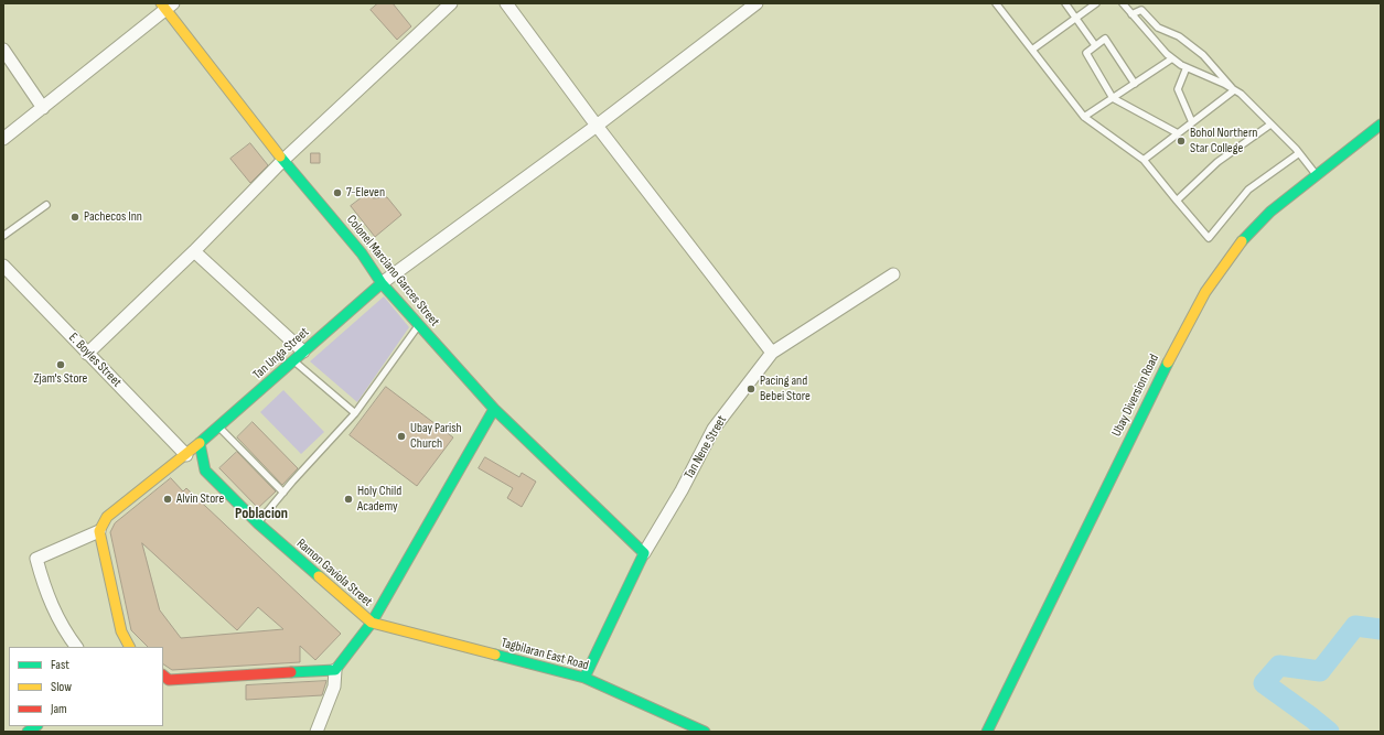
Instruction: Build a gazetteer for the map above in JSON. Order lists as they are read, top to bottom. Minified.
{"streets":{"street":["Colonel Marciano Garces Street","Tan Unga Street","E. Boyles Street","Ubay Diversion Road","Tan Nene Street","Ramon Gaviola Street","Tagbilaran East Road"]},"crossings":[["Colonel Marciano Garces Street","Tan Unga Street"],["Colonel Marciano Garces Street","Tan Nene Street"],["Tan Unga Street","E. Boyles Street"],["Tan Unga Street","Ramon Gaviola Street"],["Tan Nene Street","Tagbilaran East Road"],["Ramon Gaviola Street","Tagbilaran East Road"]],"districts":["Poblacion"],"places":["Bohol Northern Star College","7-Eleven","Pachecos Inn","Zjam's Store","Pacing and Bebei Store","Ubay Parish Church","Alvin Store","Holy Child Academy"],"legend":["Fast","Slow","Jam"]}
